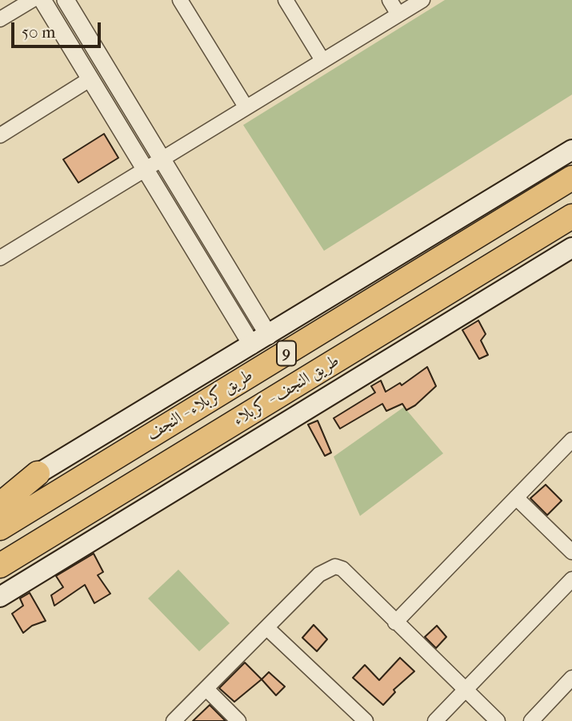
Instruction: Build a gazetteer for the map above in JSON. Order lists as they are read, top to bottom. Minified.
{"streets":{"highway":["9","طريق النجف - کربلاء","طريق کربلاء - النجف"]},"scale_bar":"50 m"}
